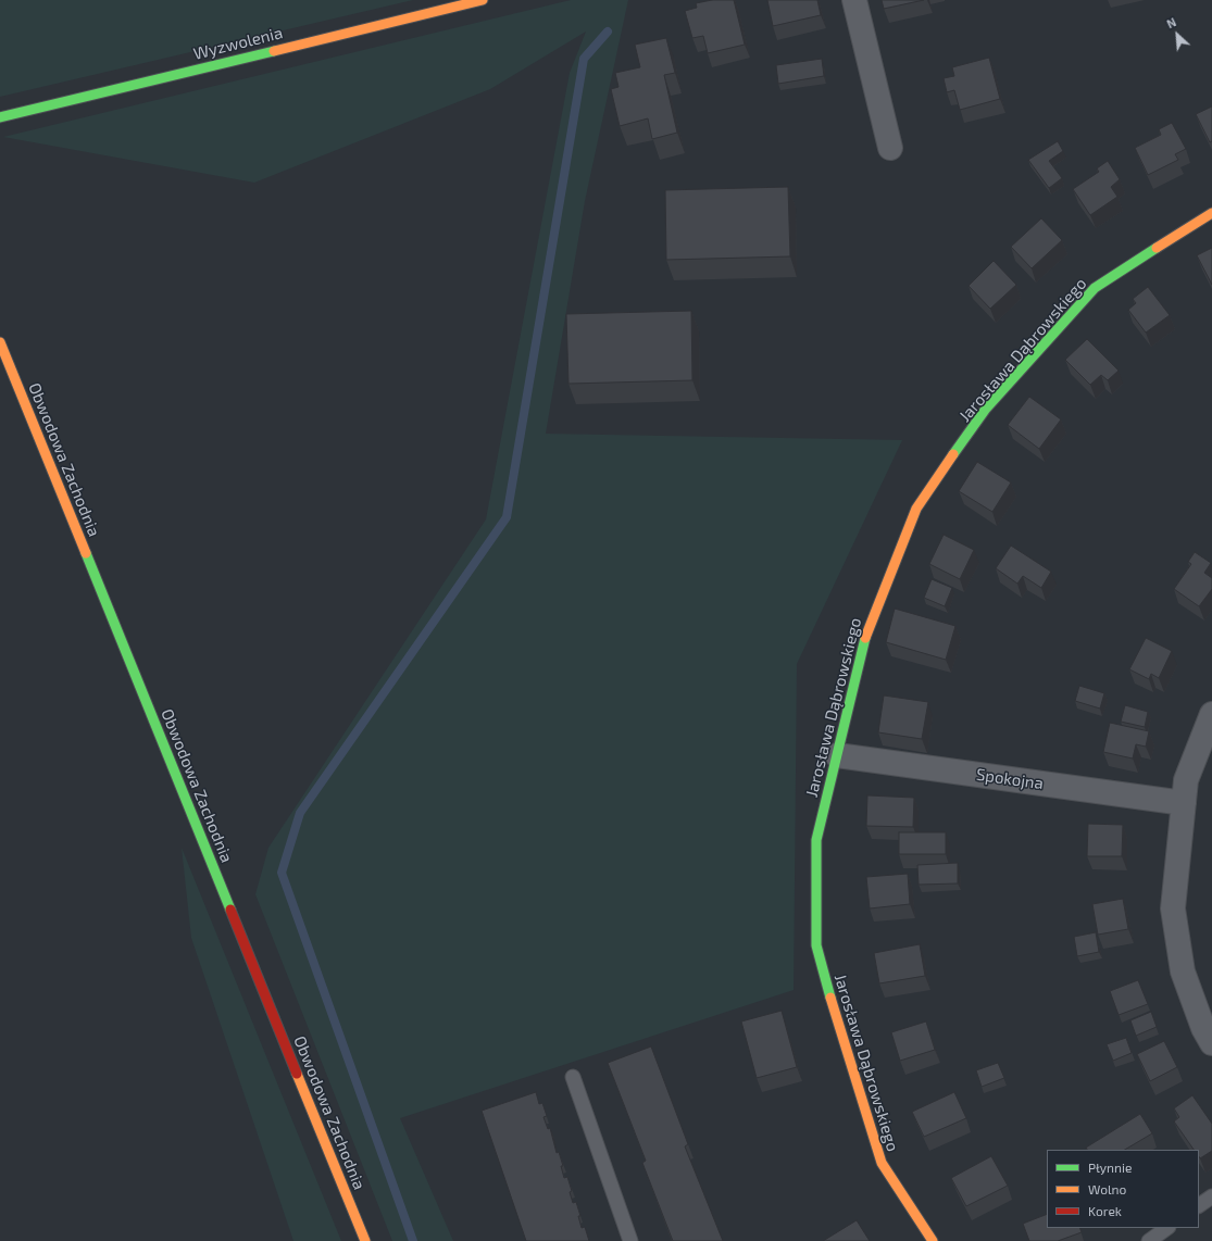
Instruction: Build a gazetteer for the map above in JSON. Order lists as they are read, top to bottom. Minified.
{"streets":{"street":["Wyzwolenia","Jarosława Dąbrowskiego","Obwodowa Zachodnia","Spokojna"]},"crossings":[["Jarosława Dąbrowskiego","Spokojna"]],"legend":["Płynnie","Wolno","Korek"],"north":"top left"}
